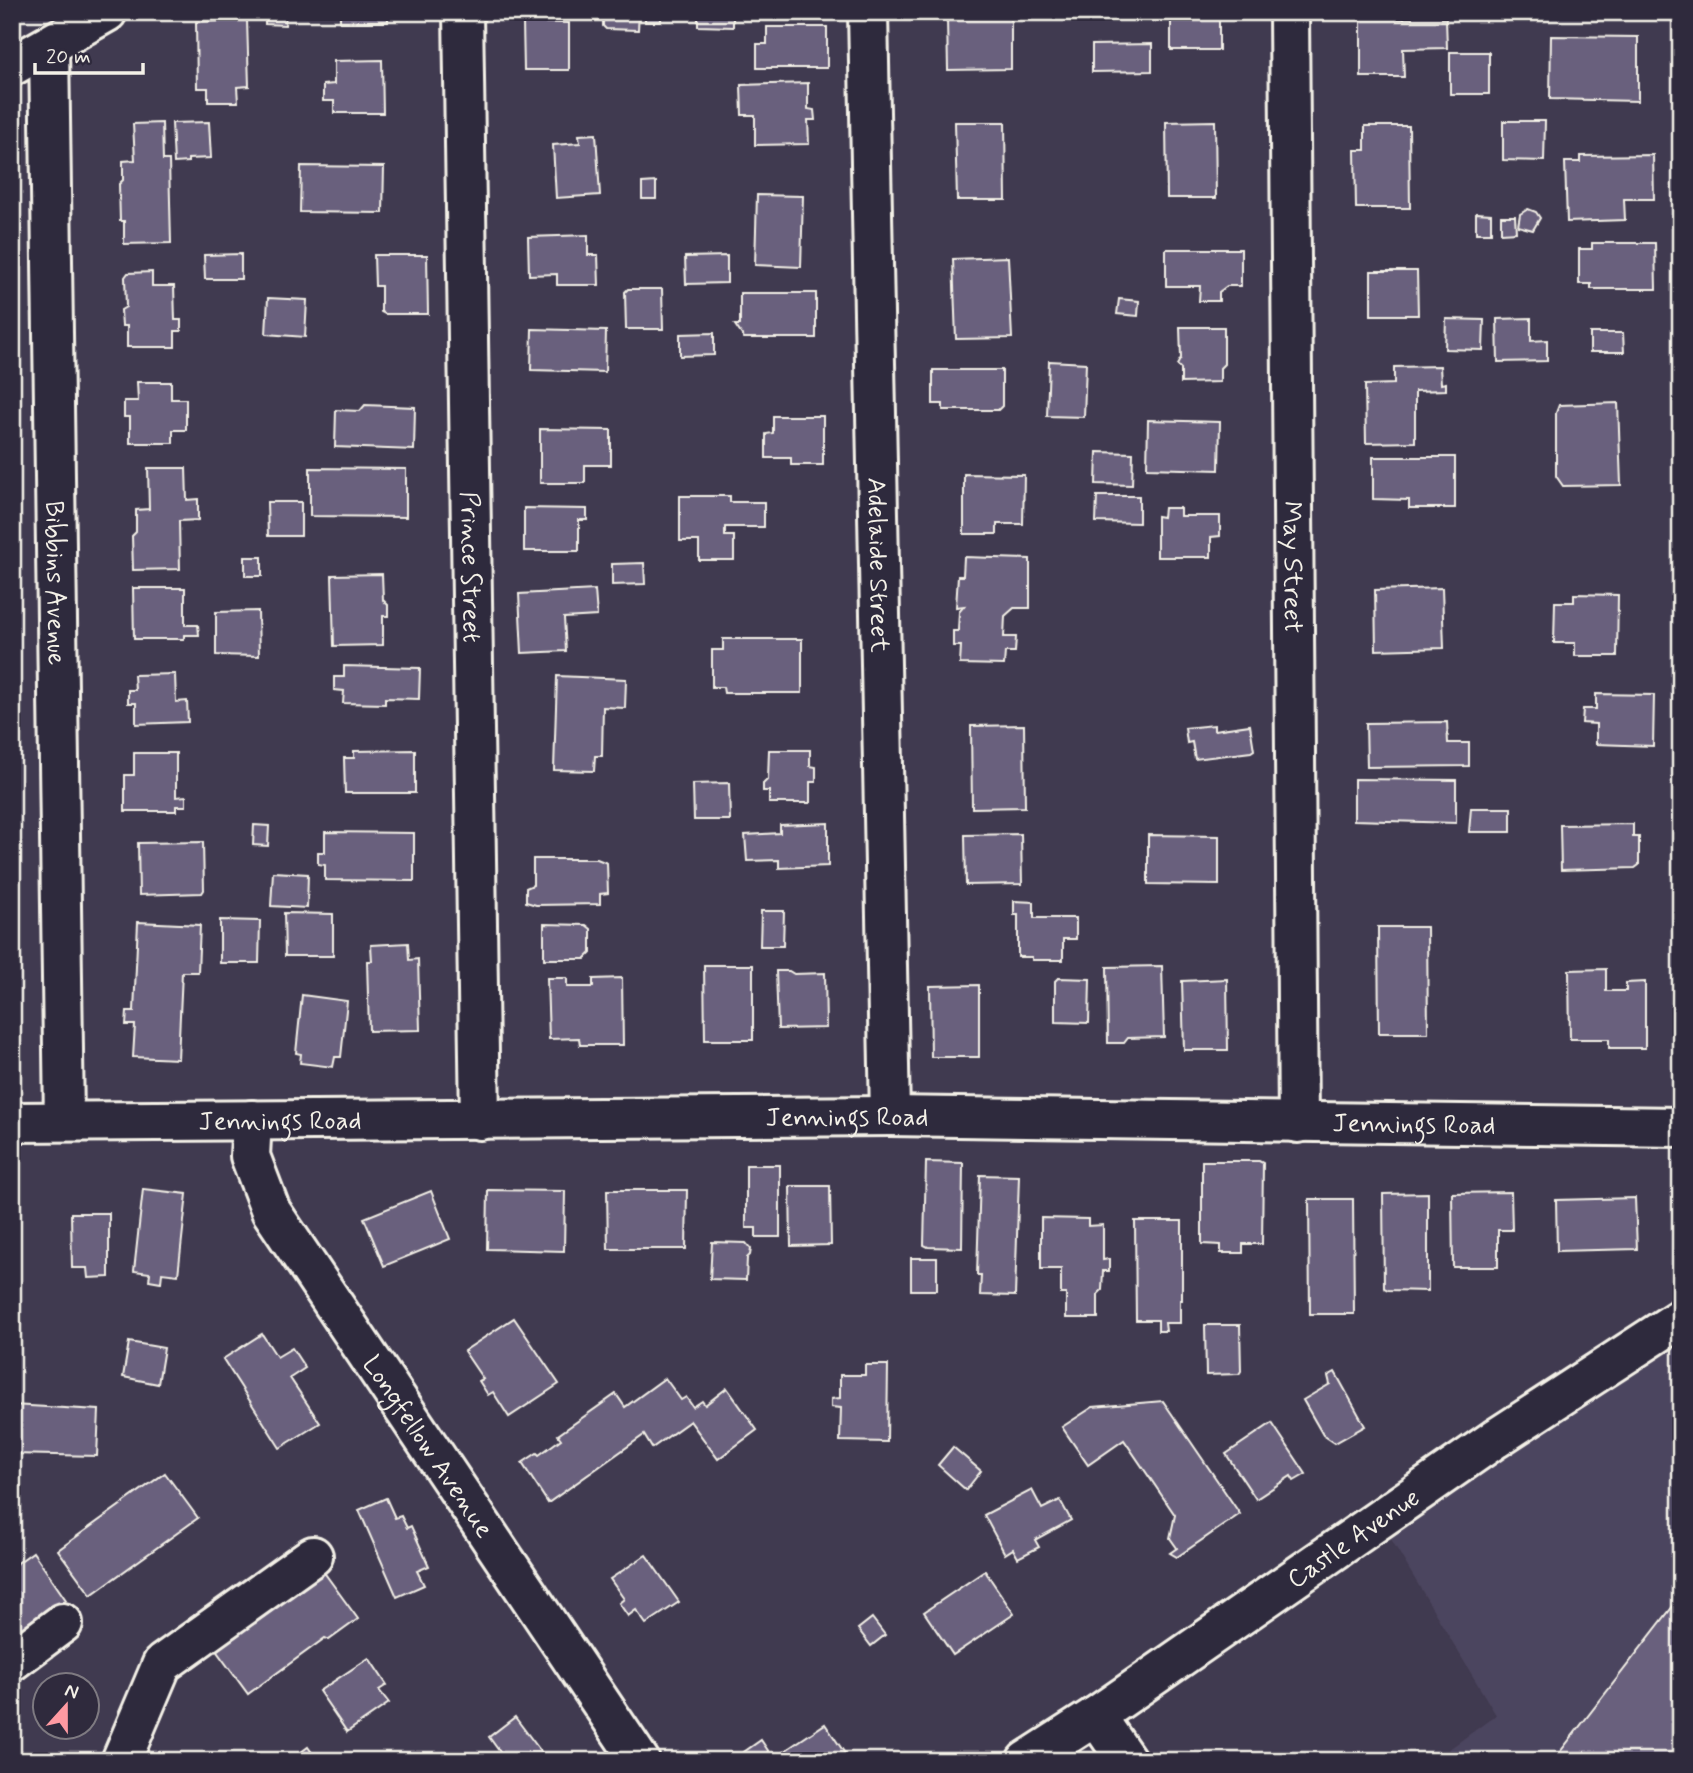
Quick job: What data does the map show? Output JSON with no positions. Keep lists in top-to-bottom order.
{
  "streets": {
    "street": [
      "Adelaide Street",
      "Prince Street",
      "May Street",
      "Bibbins Avenue",
      "Jennings Road",
      "Longfellow Avenue",
      "Castle Avenue"
    ]
  },
  "crossings": [
    ["Adelaide Street", "Jennings Road"],
    ["Prince Street", "Jennings Road"],
    ["May Street", "Jennings Road"],
    ["Bibbins Avenue", "Jennings Road"],
    ["Jennings Road", "Longfellow Avenue"]
  ],
  "scale_bar": "20 m",
  "north": "top"
}
